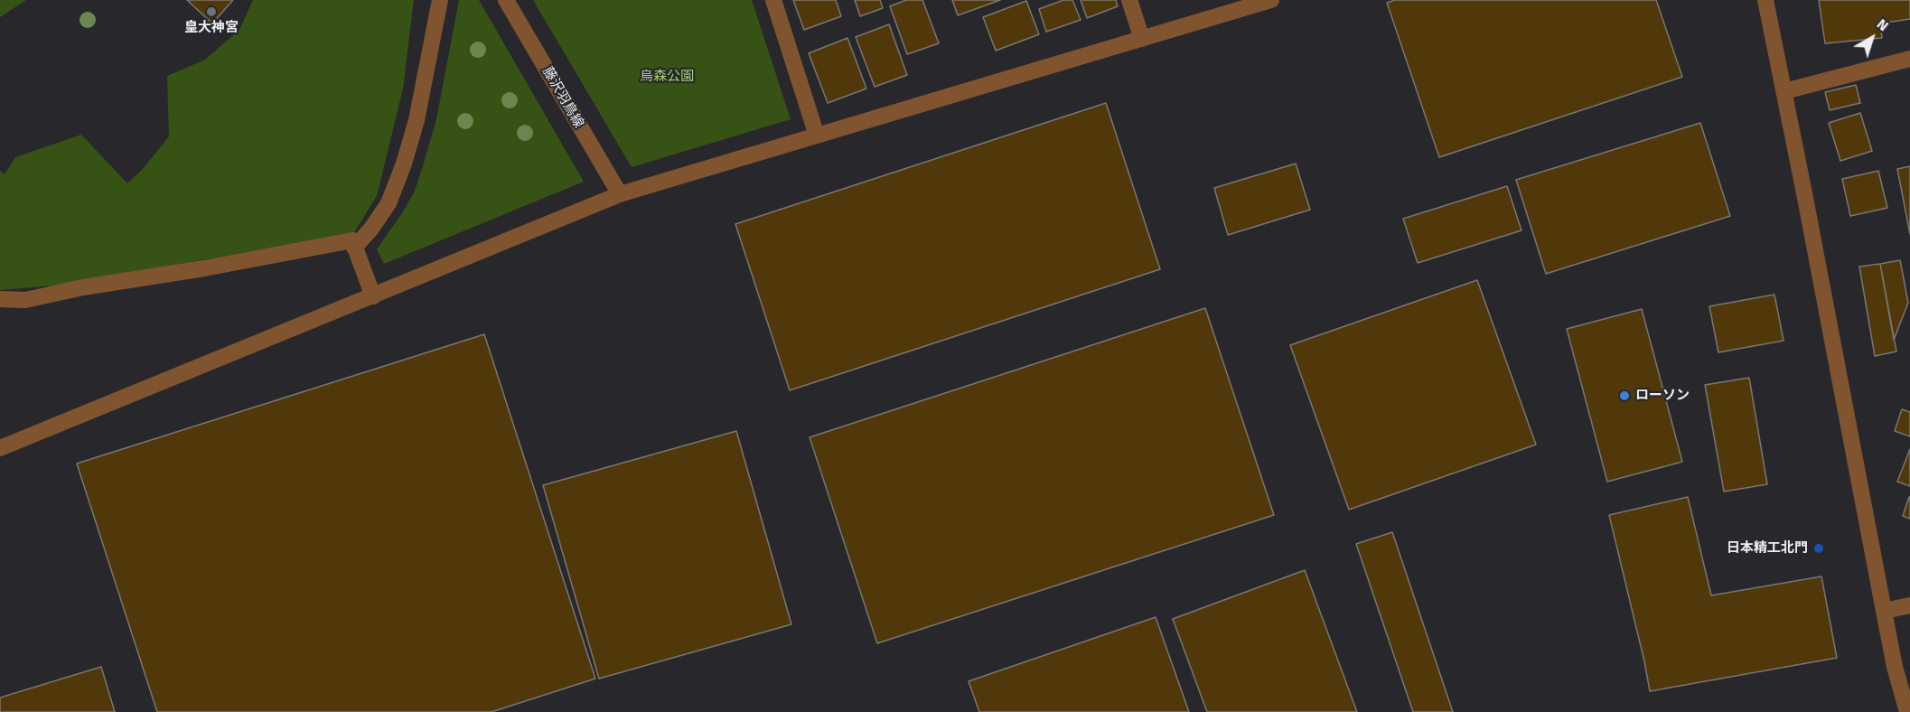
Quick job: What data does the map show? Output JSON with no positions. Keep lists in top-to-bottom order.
{
  "streets": {
    "street": ["藤沢羽鳥線"]
  },
  "parks": ["烏森公園"],
  "places": ["皇大神宮", "ローソン", "日本精工北門"],
  "north": "top right"
}
